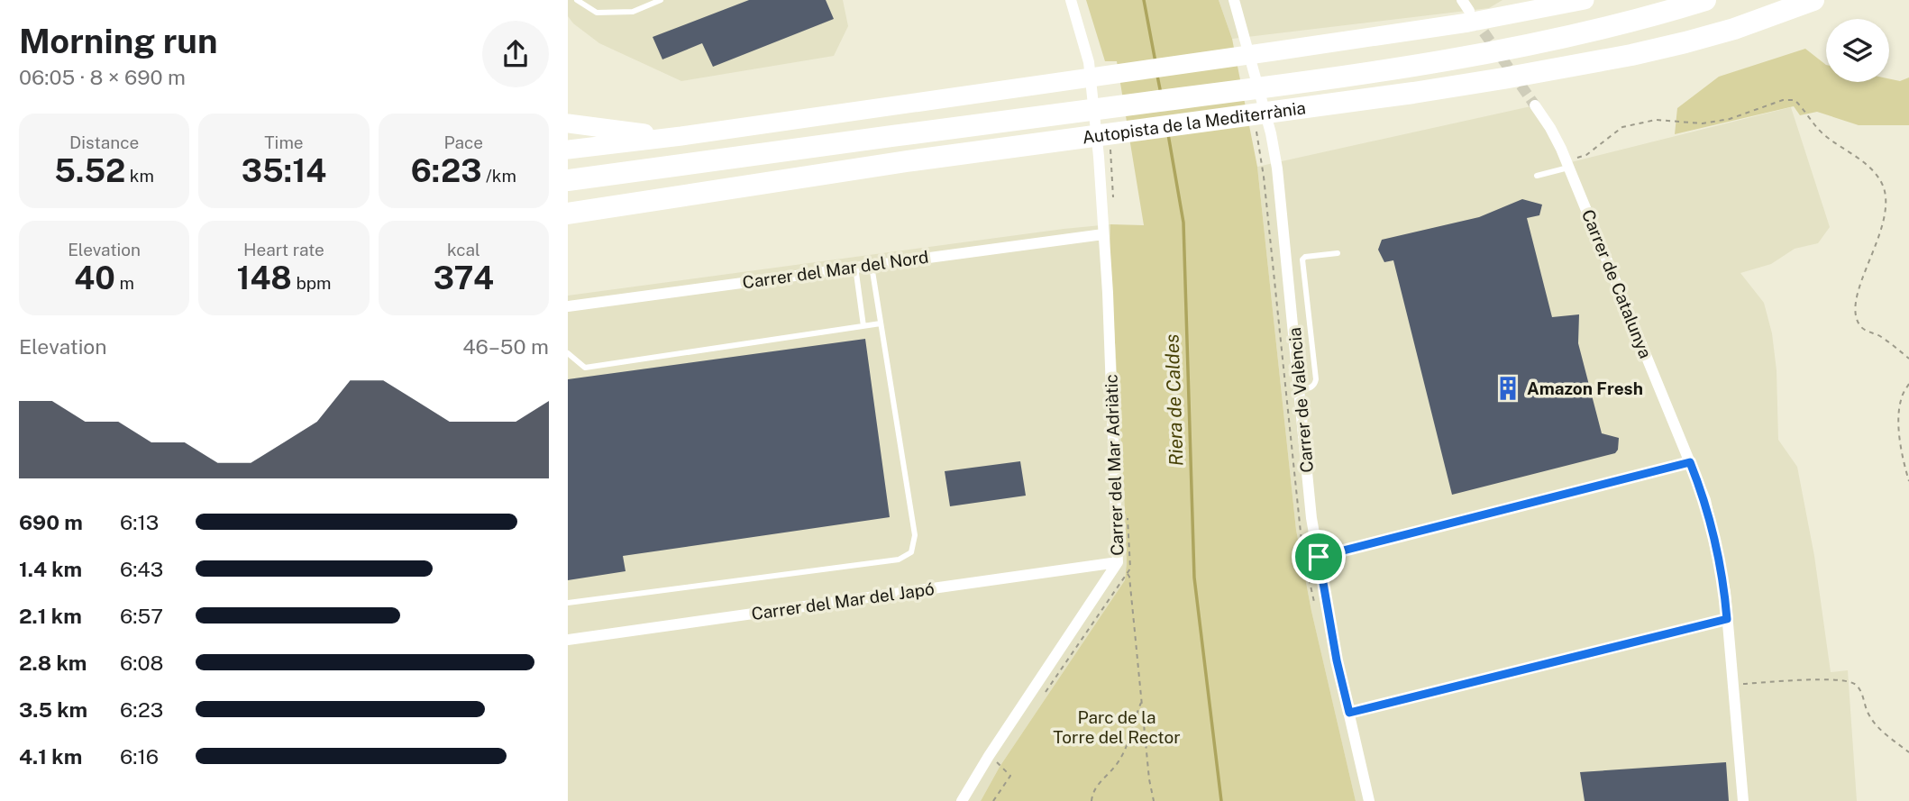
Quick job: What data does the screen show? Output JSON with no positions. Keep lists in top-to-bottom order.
{
  "streets": {
    "highway": ["Autopista de la Mediterrània"],
    "street": [
      "Carrer del Mar del Nord",
      "Carrer de Catalunya",
      "Carrer de València",
      "Carrer del Mar Adriàtic",
      "Carrer del Mar del Japó"
    ]
  },
  "crossings": [
    ["Carrer del Mar del Nord", "Carrer del Mar Adriàtic"],
    ["Carrer del Mar Adriàtic", "Carrer del Mar del Japó"]
  ],
  "water": ["Riera de Caldes"],
  "parks": ["Parc de la Torre del Rector"],
  "places": {
    "building": ["Amazon Fresh"]
  },
  "page": {
    "heading": ["Morning run", "06:05 · 8 × 690 m"],
    "stats": [
      ["Distance", "5.52 km"],
      ["Time", "35:14"],
      ["Pace", "6:23 /km"],
      ["Elevation", "40 m"],
      ["Heart rate", "148 bpm"],
      ["kcal", "374"]
    ],
    "chart": ["Elevation", "46–50 m"],
    "list": [
      {
        "name": "690 m",
        "note": "6:13"
      },
      {
        "name": "1.4 km",
        "note": "6:43"
      },
      {
        "name": "2.1 km",
        "note": "6:57"
      },
      {
        "name": "2.8 km",
        "note": "6:08"
      },
      {
        "name": "3.5 km",
        "note": "6:23"
      },
      {
        "name": "4.1 km",
        "note": "6:16"
      }
    ]
  }
}
